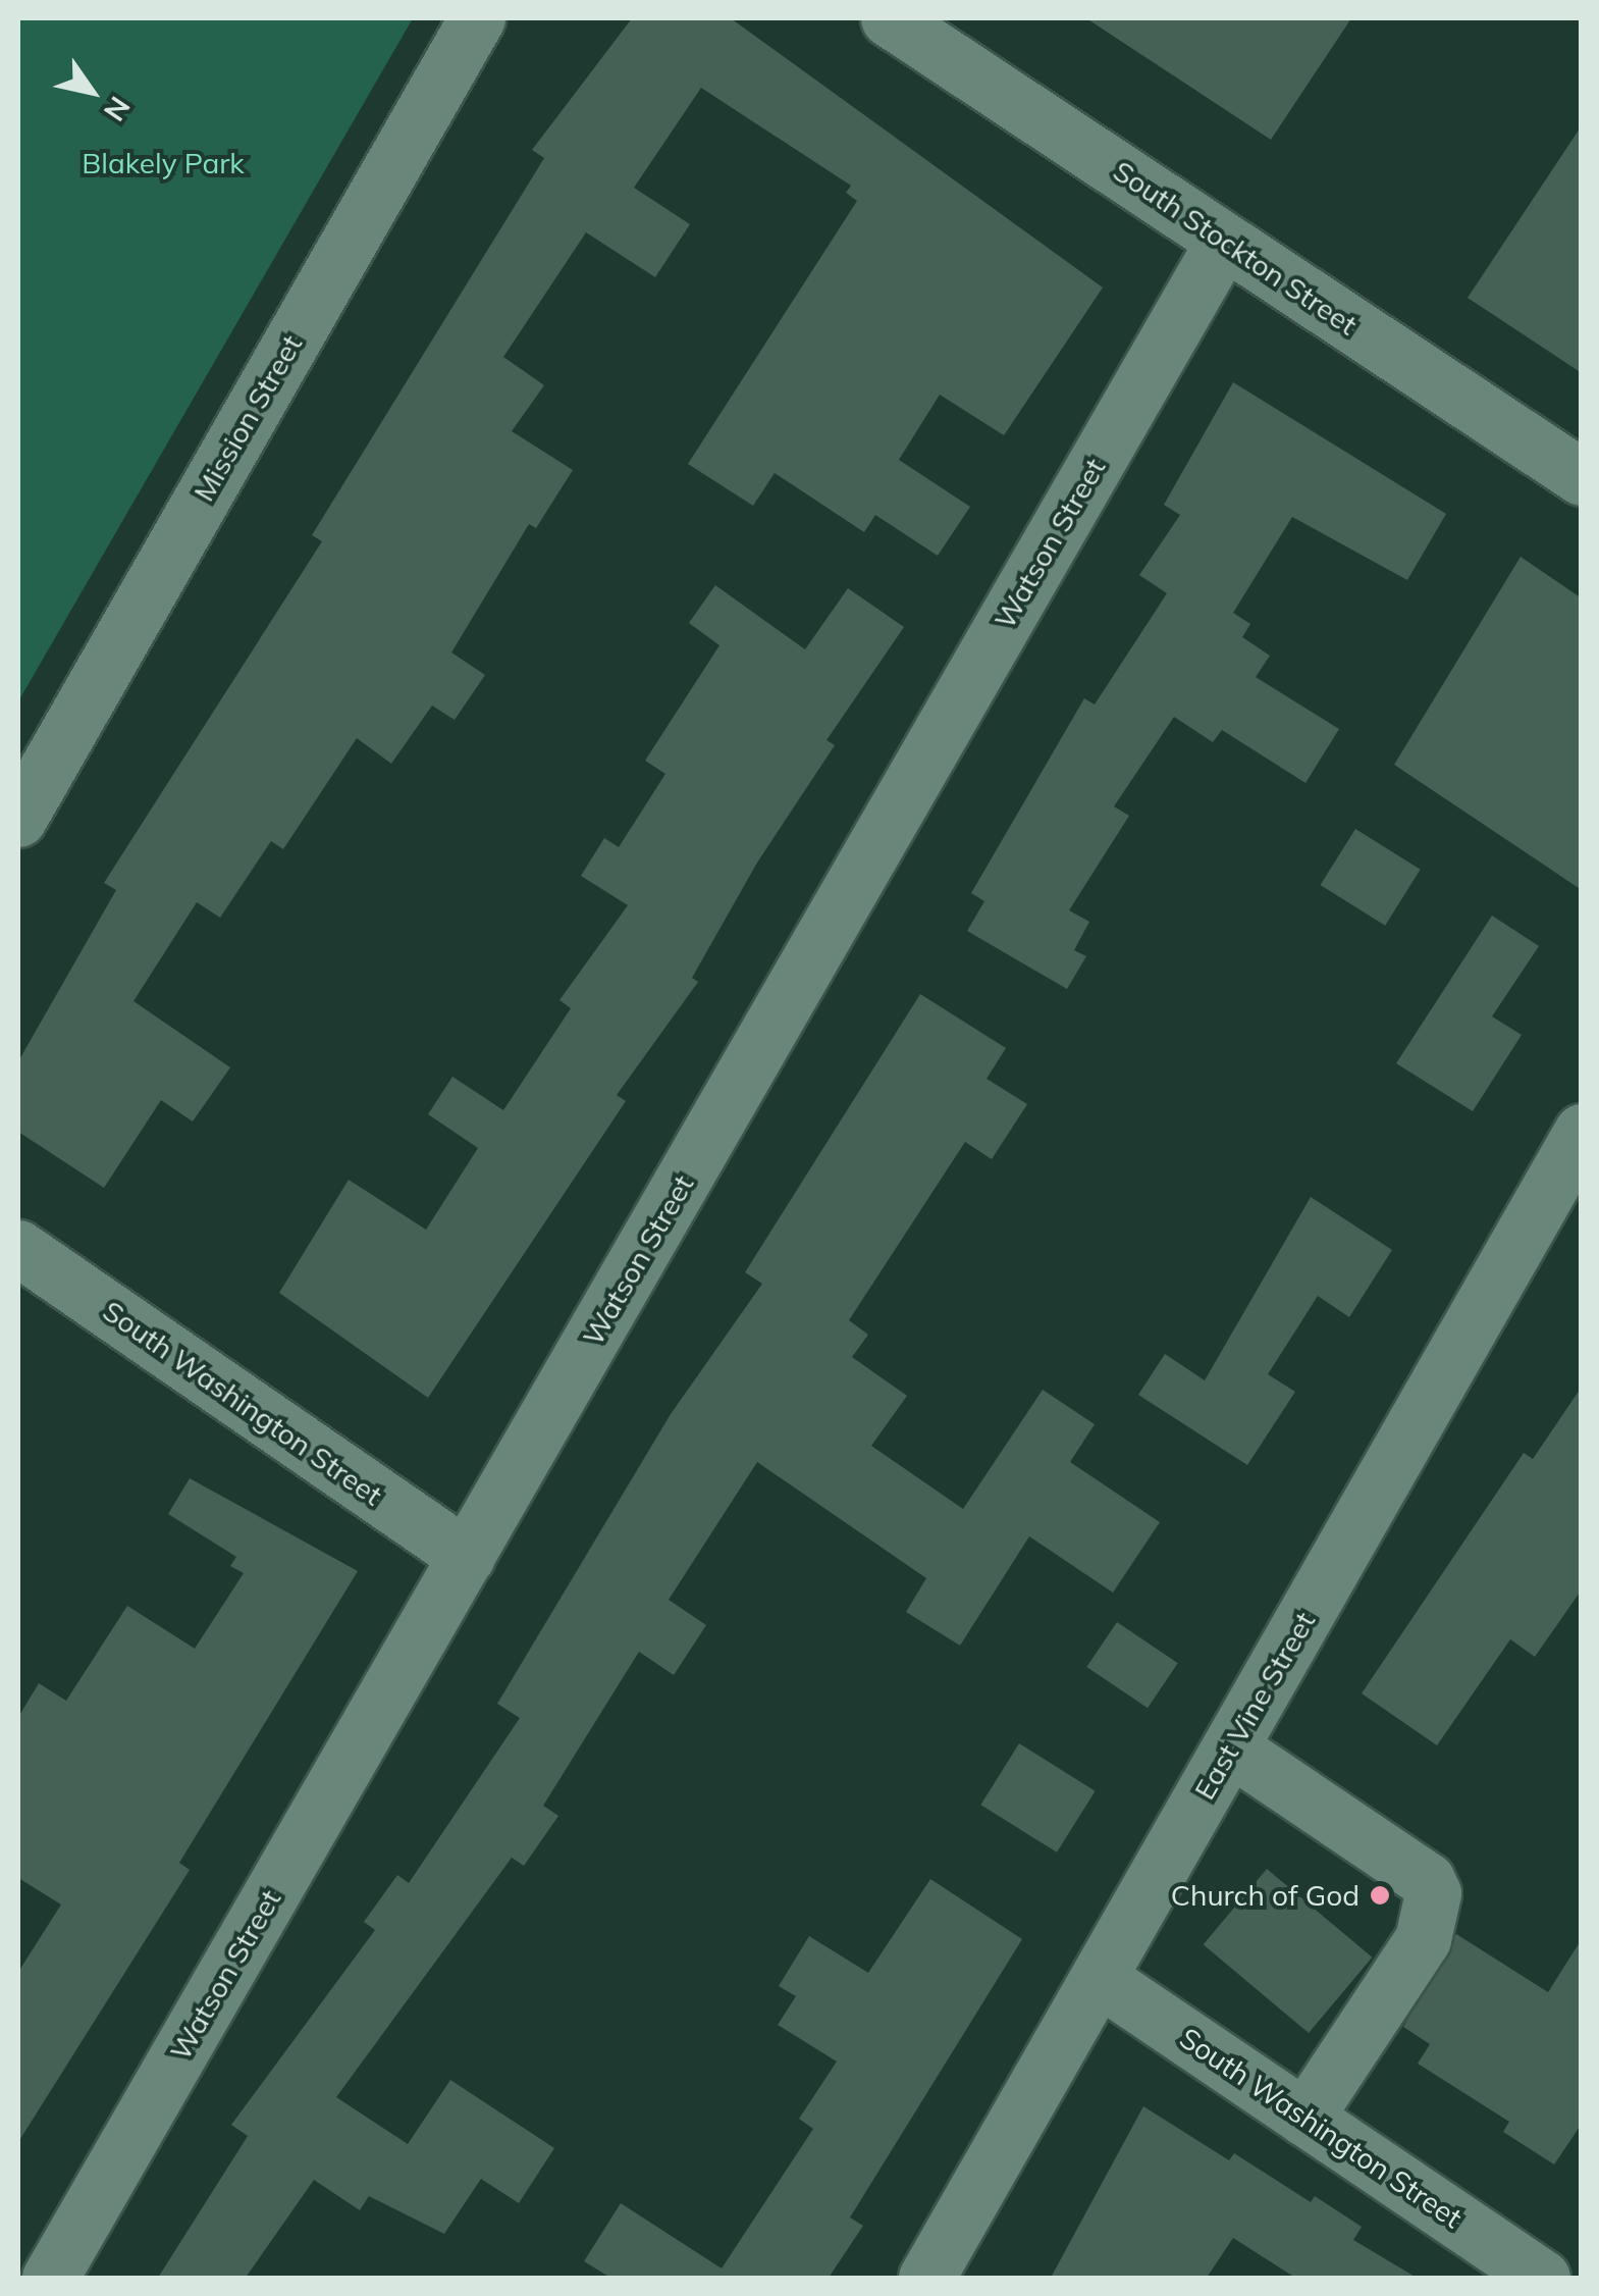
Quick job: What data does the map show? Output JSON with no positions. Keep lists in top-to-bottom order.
{
  "streets": {
    "street": [
      "South Stockton Street",
      "Mission Street",
      "Watson Street",
      "South Washington Street",
      "East Vine Street"
    ]
  },
  "crossings": [
    ["South Stockton Street", "Watson Street"],
    ["Watson Street", "South Washington Street"],
    ["South Washington Street", "East Vine Street"]
  ],
  "parks": ["Blakely Park"],
  "places": ["Church of God"],
  "north": "bottom right"
}
